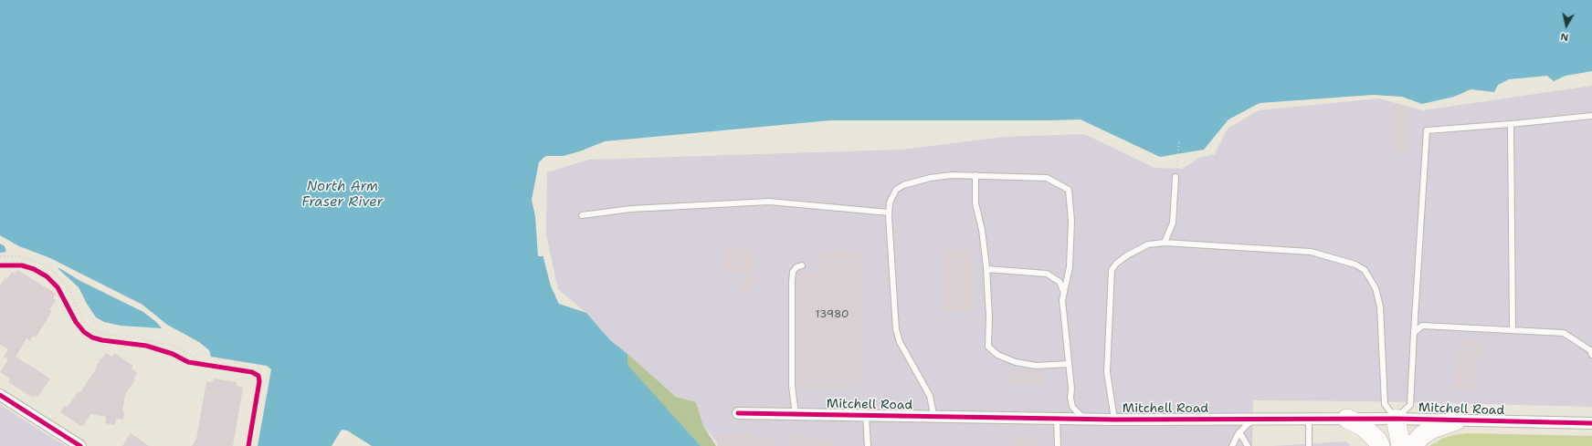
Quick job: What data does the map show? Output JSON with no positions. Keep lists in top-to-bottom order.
{
  "streets": {
    "street": ["Mitchell Road"]
  },
  "water": ["North Arm Fraser River"],
  "house_numbers": ["13980"],
  "north": "bottom"
}
